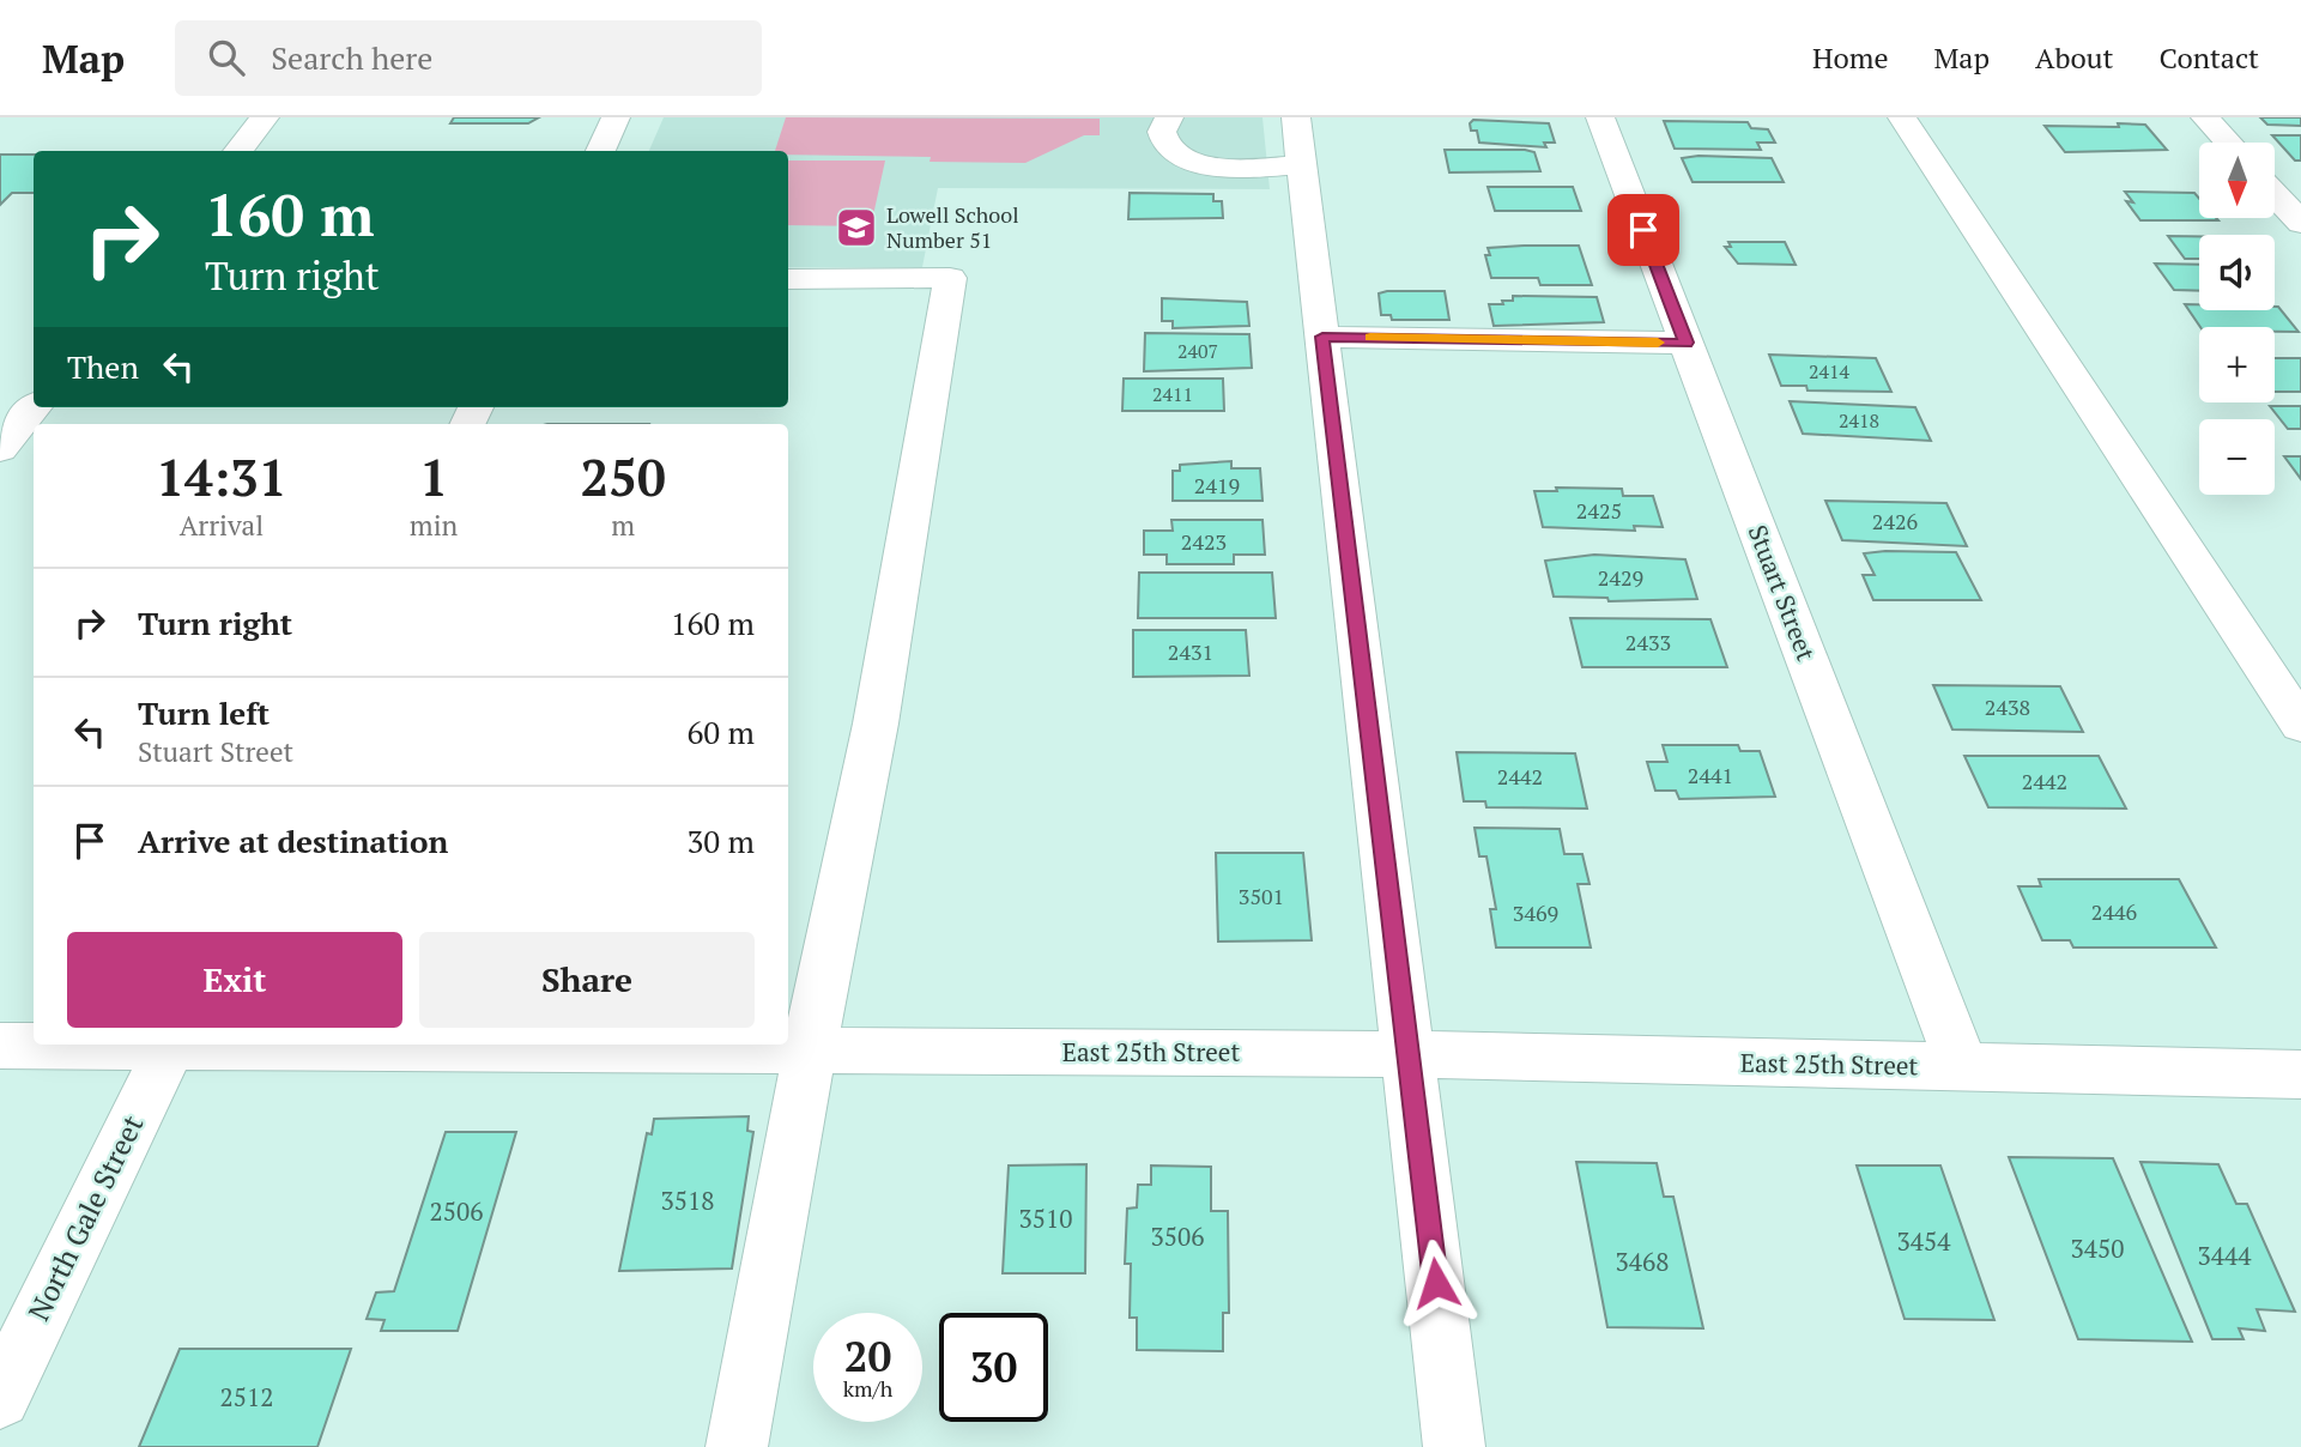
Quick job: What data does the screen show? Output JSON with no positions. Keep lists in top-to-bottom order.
{
  "streets": {
    "street": ["Stuart Street", "East 25th Street", "North Gale Street"]
  },
  "crossings": [
    ["Stuart Street", "East 25th Street"]
  ],
  "places": {
    "school or university": ["Lowell School Number 51"]
  },
  "house_numbers": [
    "2407",
    "2414",
    "2411",
    "2418",
    "2419",
    "2425",
    "2426",
    "2423",
    "2429",
    "2433",
    "2431",
    "2438",
    "2441",
    "2442",
    "2442",
    "3501",
    "2446",
    "3469",
    "3518",
    "2506",
    "3510",
    "3506",
    "3454",
    "3450",
    "3444",
    "3468",
    "2512"
  ],
  "north": "bottom",
  "page": {
    "header": "Map",
    "search": "Search here",
    "nav": [
      "Home",
      "Map",
      "About",
      "Contact"
    ],
    "map_buttons": ["+", "−"],
    "turn": ["160 m", "Turn right"],
    "then": "Then",
    "eta": [
      "14:31",
      "Arrival",
      "1",
      "min",
      "250",
      "m"
    ],
    "list": [
      {
        "name": "Turn right",
        "value": "160 m"
      },
      {
        "name": "Turn left",
        "note": "Stuart Street",
        "value": "60 m"
      },
      {
        "name": "Arrive at destination",
        "value": "30 m"
      }
    ],
    "buttons": ["Exit", "Share"],
    "speed": "20 km/h",
    "limit": "30"
  }
}
